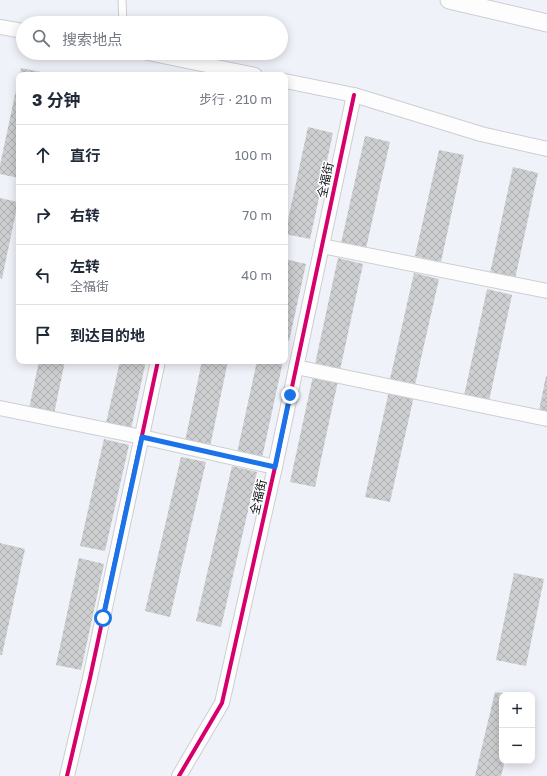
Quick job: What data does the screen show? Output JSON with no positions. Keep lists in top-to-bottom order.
{
  "streets": {
    "street": ["全福街"]
  },
  "page": {
    "search": "搜索地点",
    "heading": ["3 分钟", "步行 · 210 m"],
    "list": [
      ["直行", "100 m"],
      ["右转", "70 m"],
      ["左转", "全福街", "40 m"],
      "到达目的地"
    ],
    "map_buttons": ["+", "−"]
  }
}
